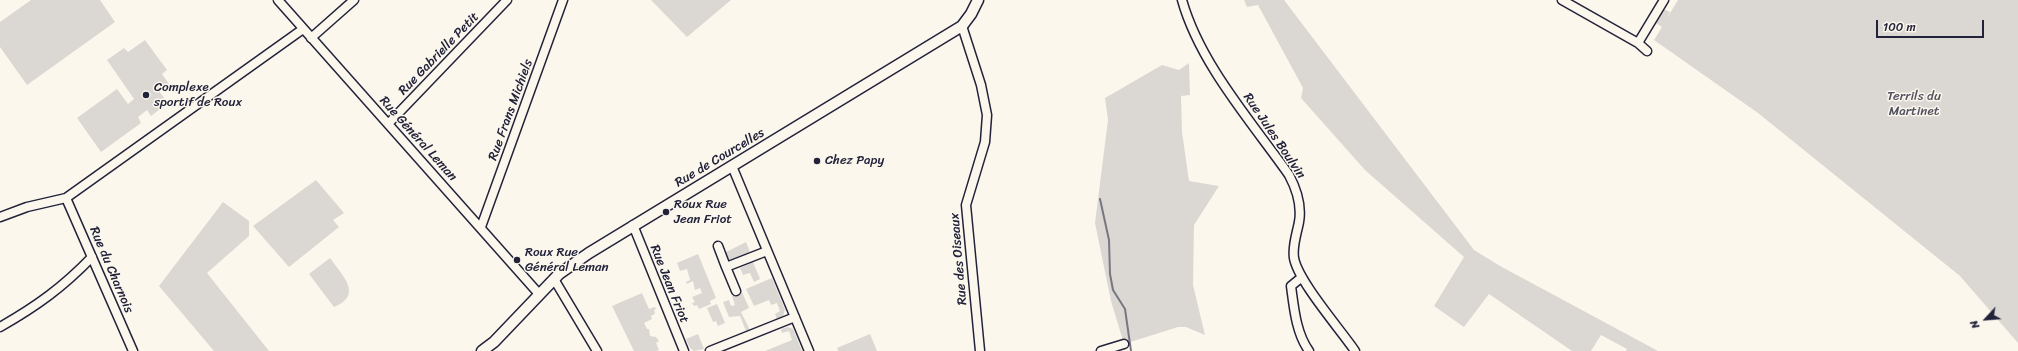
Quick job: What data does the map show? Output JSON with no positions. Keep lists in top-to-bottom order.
{
  "streets": {
    "main road": ["Rue de Courcelles"],
    "street": [
      "Rue Gabrielle Petit",
      "Rue Frans Michiels",
      "Rue Jules Boulvin",
      "Rue Général Leman",
      "Rue des Oiseaux",
      "Rue du Charnois",
      "Rue Jean Friot"
    ]
  },
  "crossings": [
    ["Rue Gabrielle Petit", "Rue Général Leman"],
    ["Rue Frans Michiels", "Rue Général Leman"],
    ["Rue Général Leman", "Rue de Courcelles"],
    ["Rue de Courcelles", "Rue des Oiseaux"],
    ["Rue de Courcelles", "Rue Jean Friot"]
  ],
  "parks": ["Terrils du Martinet"],
  "places": [
    "Complexe sportif de Roux",
    "Chez Papy",
    "Roux Rue Jean Friot",
    "Roux Rue Général Leman"
  ],
  "scale_bar": "100 m",
  "north": "bottom left"
}
